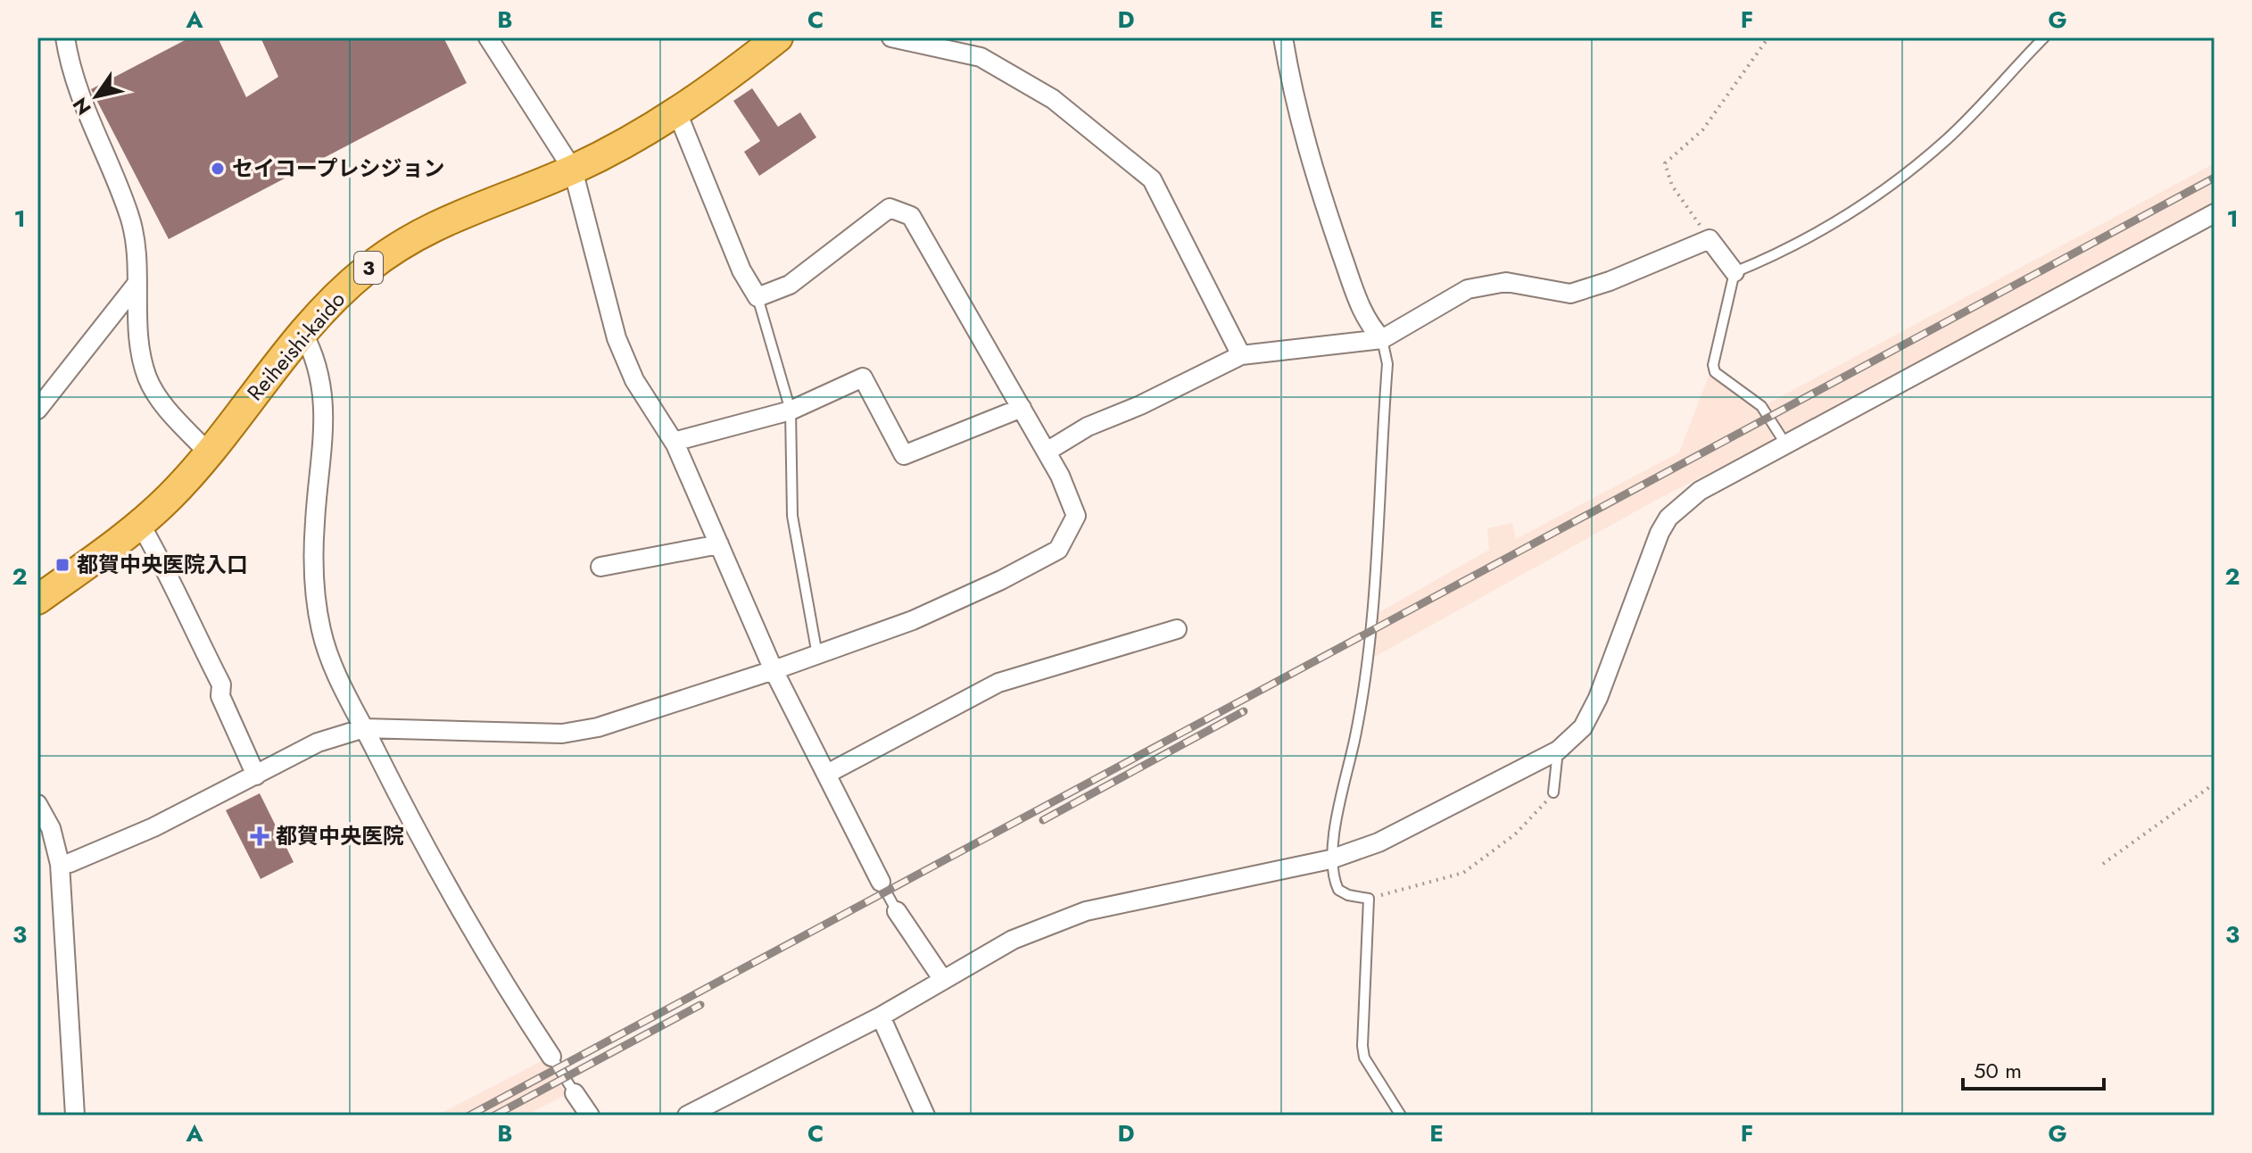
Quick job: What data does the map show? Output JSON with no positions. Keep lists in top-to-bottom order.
{
  "streets": {
    "main road": ["3", "Reiheishi-kaido"]
  },
  "places": {
    "other": ["セイコープレシジョン"],
    "transit": ["都賀中央医院入口"],
    "health": ["都賀中央医院"]
  },
  "scale_bar": "50 m",
  "north": "bottom left",
  "grid": {
    "columns": [
      "A",
      "B",
      "C",
      "D",
      "E",
      "F",
      "G"
    ],
    "rows": ["1", "2", "3"]
  }
}
